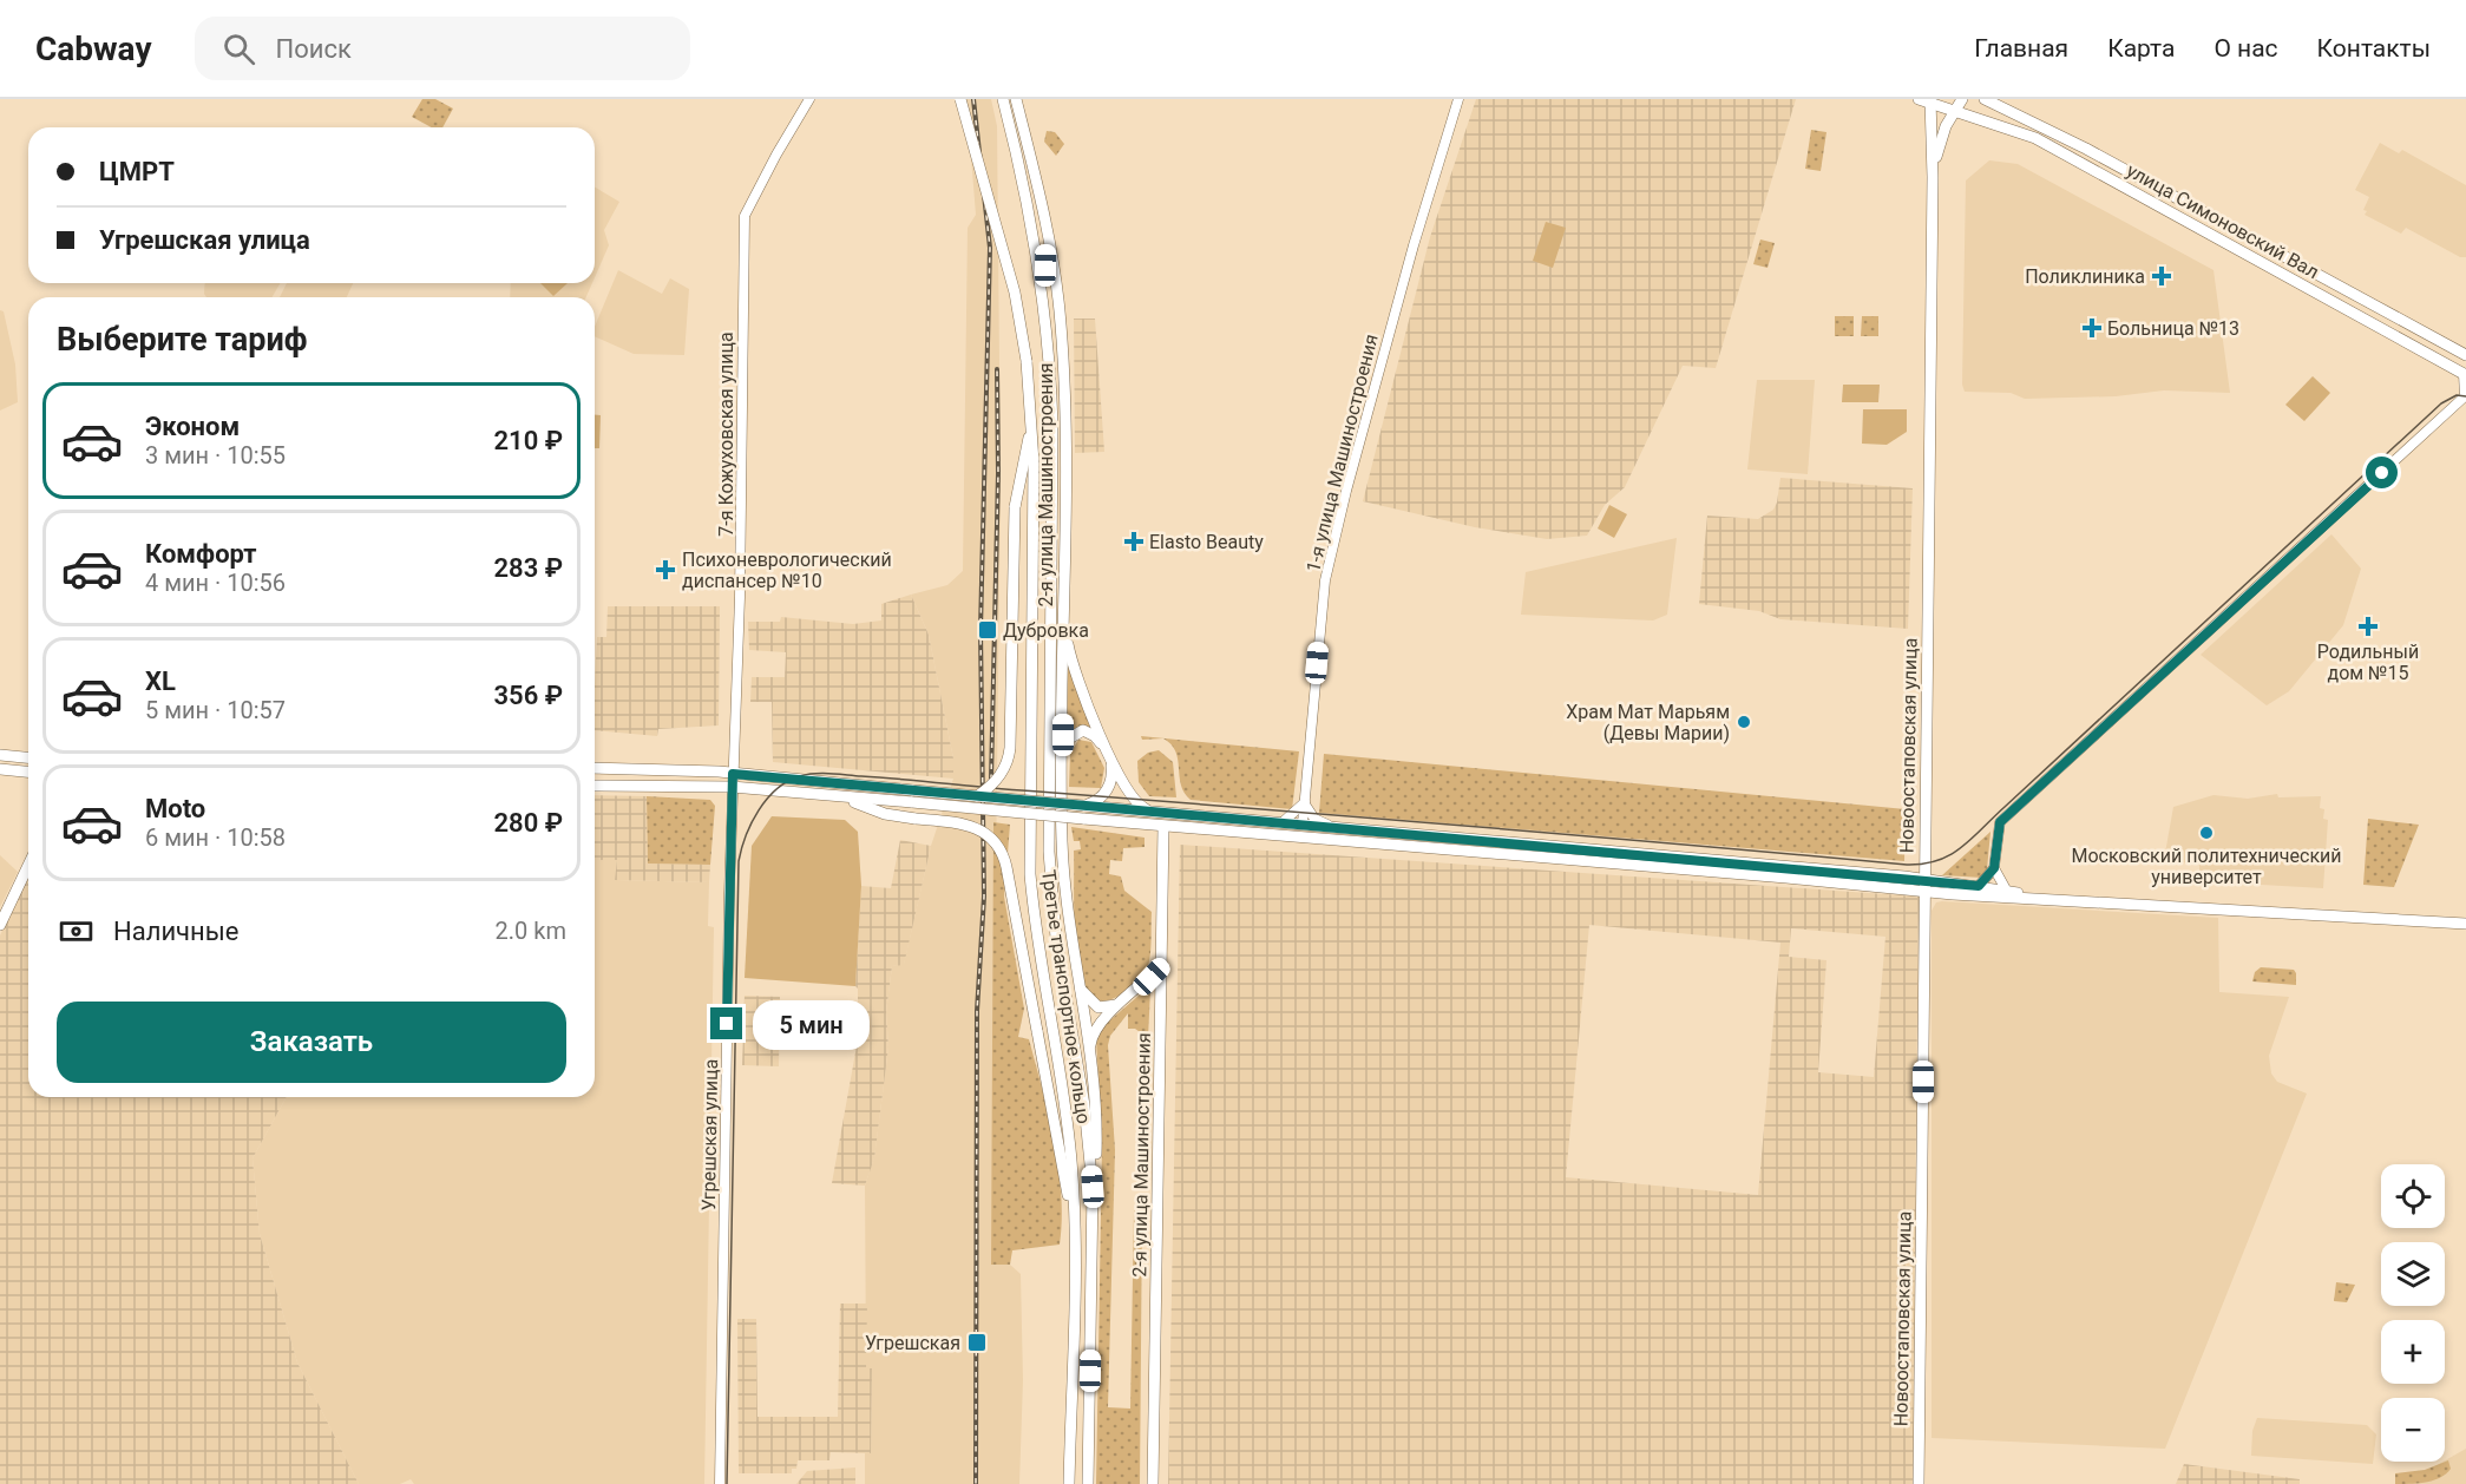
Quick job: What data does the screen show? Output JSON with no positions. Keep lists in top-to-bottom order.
{
  "streets": {
    "main road": [
      "улица Симоновский Вал",
      "2-я улица Машиностроения",
      "Новоостаповская улица",
      "Третье транспортное кольцо"
    ],
    "street": ["7-я Кожуховская улица", "1-я улица Машиностроения", "Угрешская улица"]
  },
  "crossings": [
    ["улица Симоновский Вал", "Новоостаповская улица"],
    ["7-я Кожуховская улица", "Угрешская улица"],
    ["2-я улица Машиностроения", "Третье транспортное кольцо"]
  ],
  "places": {
    "health": [
      "Поликлиника",
      "Больница №13",
      "Elasto Beauty",
      "Психоневрологический диспансер №10",
      "Родильный дом №15"
    ],
    "transit": ["Дубровка", "Угрешская"],
    "other": ["Храм Мат Марьям (Девы Марии)", "Московский политехнический университет"]
  },
  "page": {
    "header": "Cabway",
    "search": "Поиск",
    "nav": [
      "Главная",
      "Карта",
      "О нас",
      "Контакты"
    ],
    "banner": ["ЦМРТ", "Угрешская улица"],
    "heading": "Выберите тариф",
    "list": [
      {
        "name": "Эконом",
        "note": "3 мин · 10:55",
        "value": "210 ₽"
      },
      {
        "name": "Комфорт",
        "note": "4 мин · 10:56",
        "value": "283 ₽"
      },
      {
        "name": "XL",
        "note": "5 мин · 10:57",
        "value": "356 ₽"
      },
      {
        "name": "Moto",
        "note": "6 мин · 10:58",
        "value": "280 ₽"
      }
    ],
    "pay": ["Наличные", "2.0 km"],
    "buttons": "Заказать",
    "bubble": "5 мин",
    "map_buttons": ["+", "−"]
  }
}
